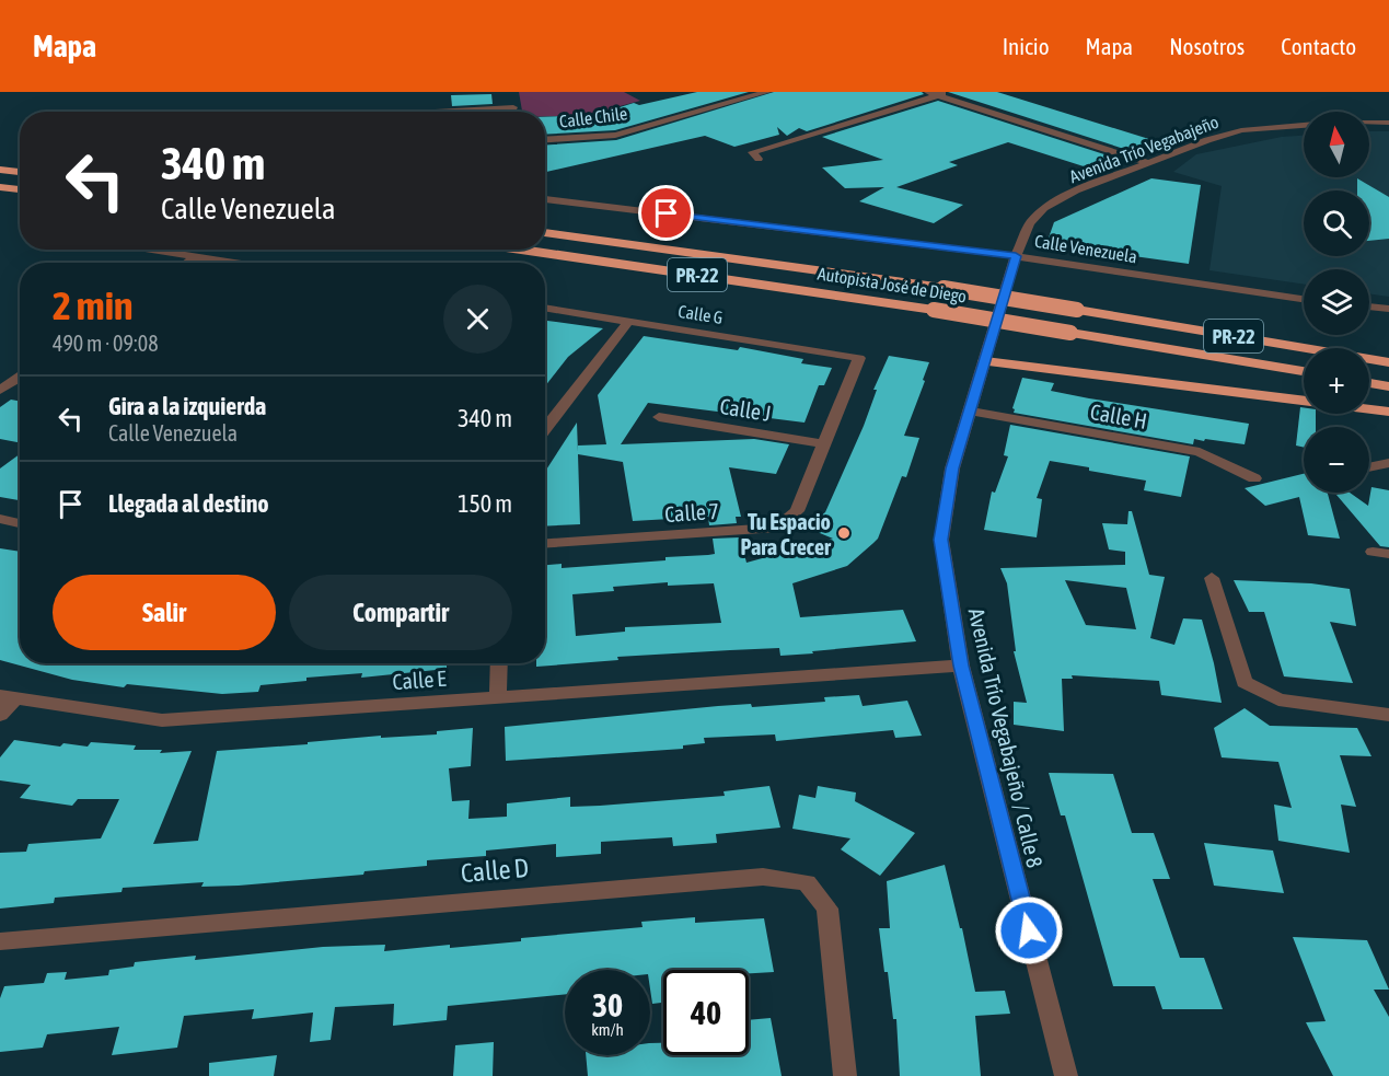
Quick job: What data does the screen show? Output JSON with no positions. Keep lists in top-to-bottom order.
{
  "streets": {
    "highway": ["PR-22", "Autopista José de Diego"],
    "street": [
      "Calle Chile",
      "Avenida Trío Vegabajeño",
      "Calle Venezuela",
      "Calle G",
      "Calle J",
      "Calle H",
      "Calle 7",
      "Calle E",
      "Avenida Trío Vegabajeño / Calle 8",
      "Calle D"
    ]
  },
  "crossings": [
    ["Avenida Trío Vegabajeño", "Calle Venezuela"],
    ["Avenida Trío Vegabajeño", "Avenida Trío Vegabajeño / Calle 8"],
    ["Calle Venezuela", "Avenida Trío Vegabajeño / Calle 8"],
    ["Calle G", "Calle 7"],
    ["Calle J", "Calle 7"],
    ["Calle H", "Avenida Trío Vegabajeño / Calle 8"],
    ["Calle E", "Avenida Trío Vegabajeño / Calle 8"]
  ],
  "places": ["Tu Espacio Para Crecer"],
  "north": "top",
  "page": {
    "header": "Mapa",
    "nav": [
      "Inicio",
      "Mapa",
      "Nosotros",
      "Contacto"
    ],
    "map_buttons": ["+", "−"],
    "turn": ["340 m", "Calle Venezuela"],
    "heading": ["2 min", "490 m · 09:08"],
    "list": [
      {
        "name": "Gira a la izquierda",
        "note": "Calle Venezuela",
        "value": "340 m"
      },
      {
        "name": "Llegada al destino",
        "value": "150 m"
      }
    ],
    "buttons": ["Salir", "Compartir"],
    "speed": "30 km/h",
    "limit": "40"
  }
}
